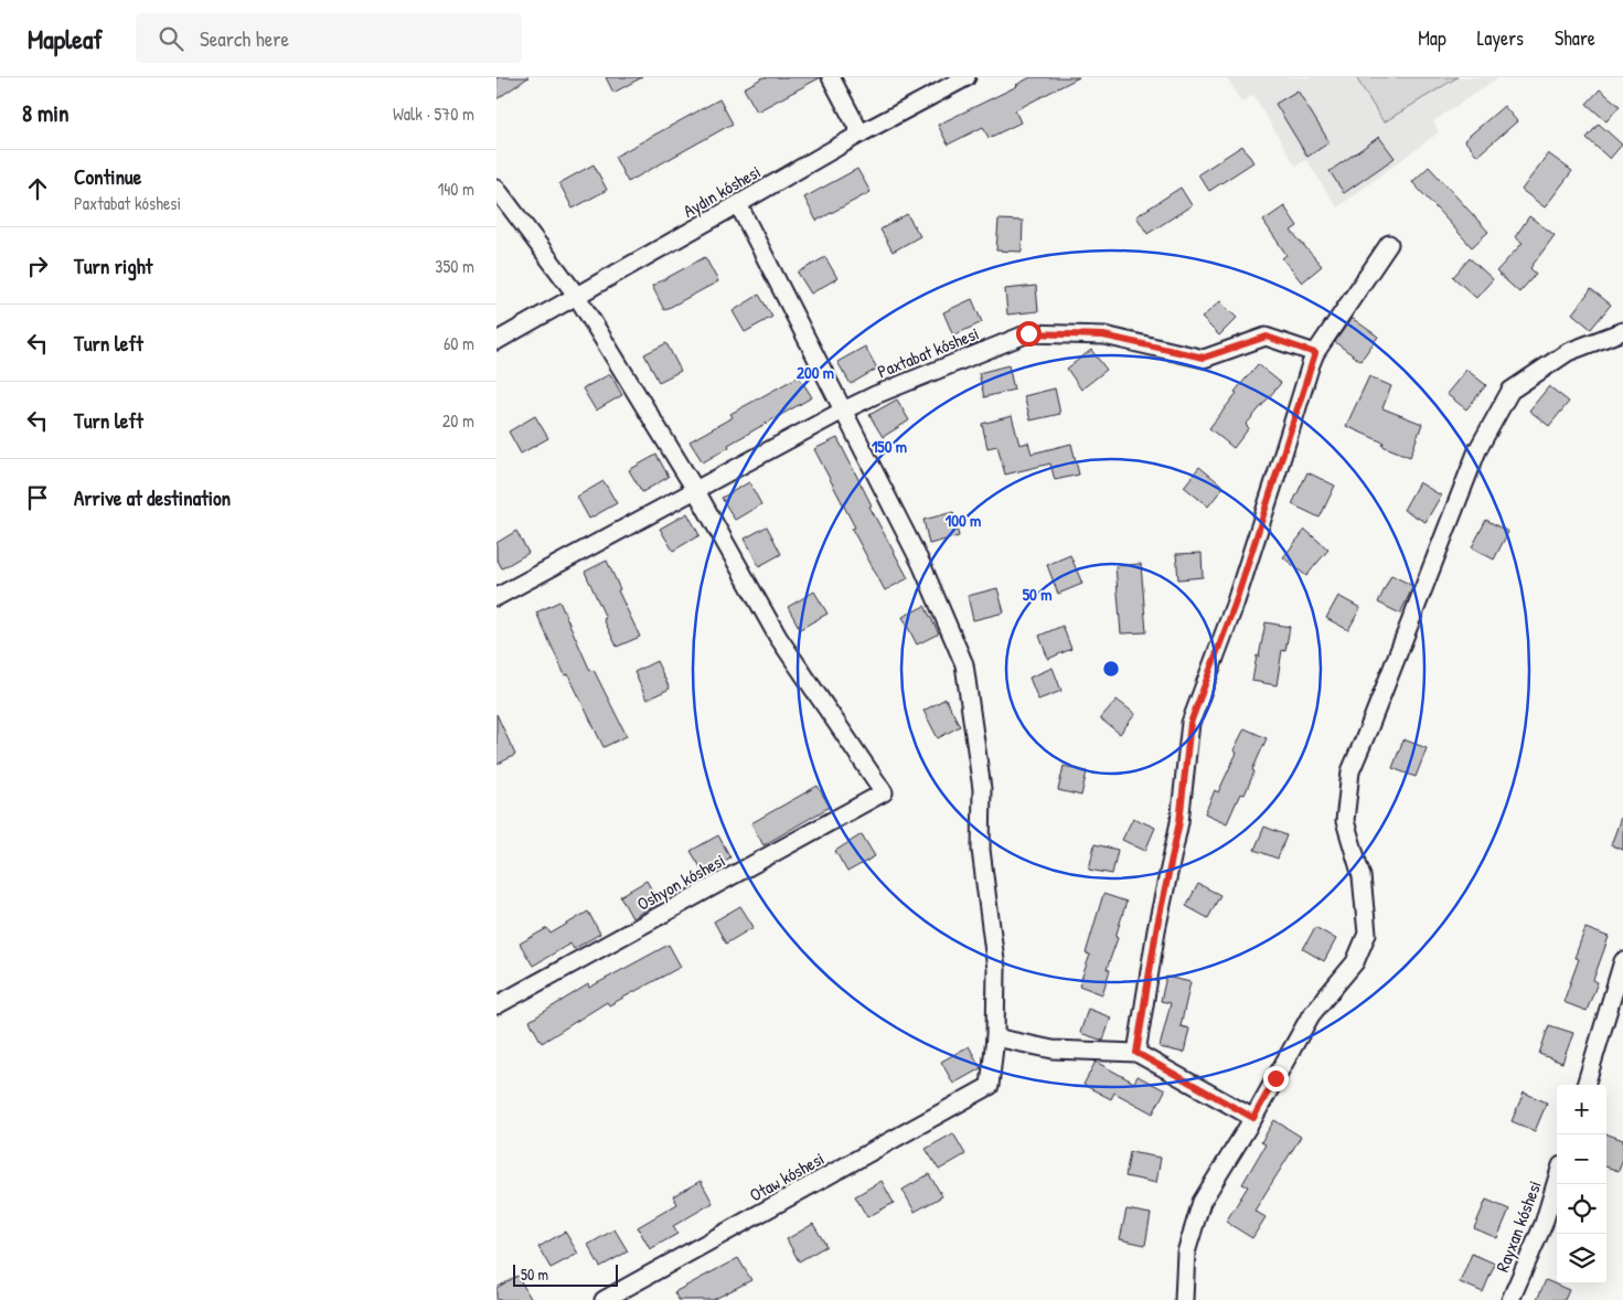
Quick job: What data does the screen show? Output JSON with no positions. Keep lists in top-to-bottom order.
{
  "streets": {
    "street": [
      "Aydın kóshesi",
      "Paxtabat kóshesi",
      "Oshyon kóshesi",
      "Otaw kóshesi",
      "Rayxan kóshesi"
    ]
  },
  "crossings": [
    ["Paxtabat kóshesi", "Oshyon kóshesi"]
  ],
  "scale_bar": "50 m",
  "page": {
    "header": "Mapleaf",
    "search": "Search here",
    "nav": ["Map", "Layers", "Share"],
    "heading": ["8 min", "Walk · 570 m"],
    "list": [
      ["Continue", "Paxtabat kóshesi", "140 m"],
      ["Turn right", "350 m"],
      ["Turn left", "60 m"],
      ["Turn left", "20 m"],
      "Arrive at destination"
    ],
    "map_buttons": ["+", "−"],
    "scale": "50 m"
  },
  "rings": [
    "200 m",
    "150 m",
    "100 m",
    "50 m"
  ]
}
